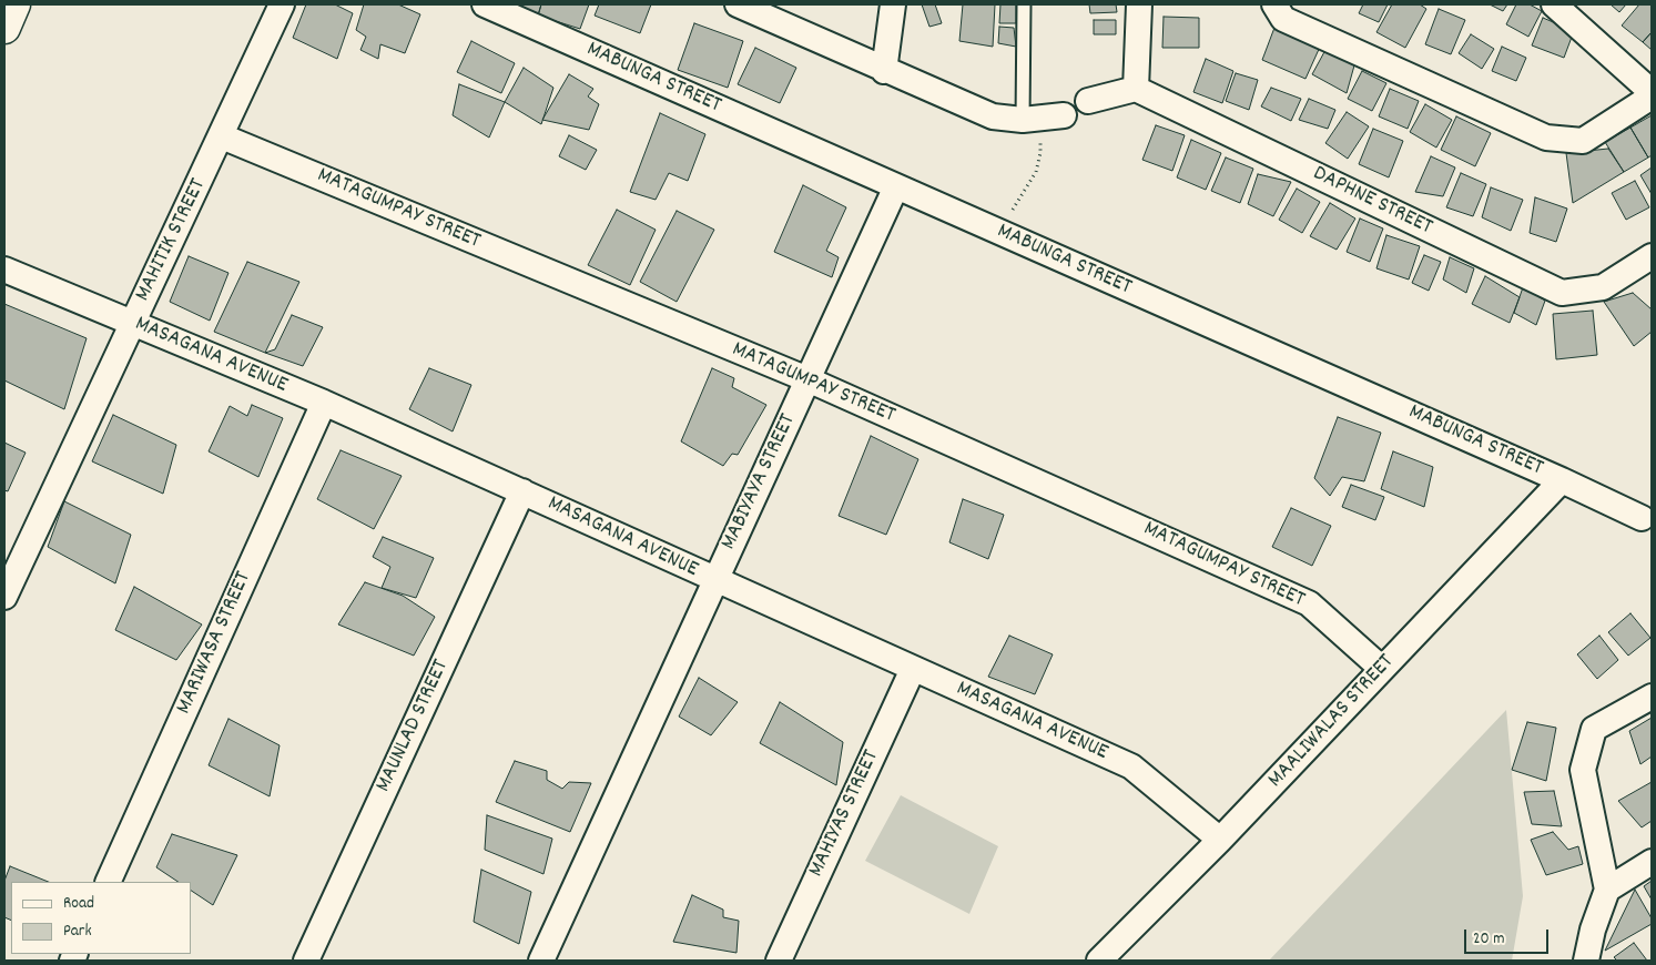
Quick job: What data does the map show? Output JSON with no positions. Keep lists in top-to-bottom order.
{
  "streets": {
    "street": [
      "MABUNGA STREET",
      "DAPHNE STREET",
      "MATAGUMPAY STREET",
      "MAHITIK STREET",
      "MASAGANA AVENUE",
      "MABIYAYA STREET",
      "MARIWASA STREET",
      "MAALIWALAS STREET",
      "MAUNLAD STREET",
      "MAHIYAS STREET"
    ]
  },
  "crossings": [
    ["MABUNGA STREET", "MABIYAYA STREET"],
    ["MABUNGA STREET", "MAALIWALAS STREET"],
    ["MATAGUMPAY STREET", "MAHITIK STREET"],
    ["MATAGUMPAY STREET", "MABIYAYA STREET"],
    ["MATAGUMPAY STREET", "MAALIWALAS STREET"],
    ["MAHITIK STREET", "MASAGANA AVENUE"],
    ["MASAGANA AVENUE", "MABIYAYA STREET"],
    ["MASAGANA AVENUE", "MARIWASA STREET"],
    ["MASAGANA AVENUE", "MAALIWALAS STREET"],
    ["MASAGANA AVENUE", "MAUNLAD STREET"],
    ["MASAGANA AVENUE", "MAHIYAS STREET"]
  ],
  "legend": ["Road", "Park"],
  "scale_bar": "20 m"
}
